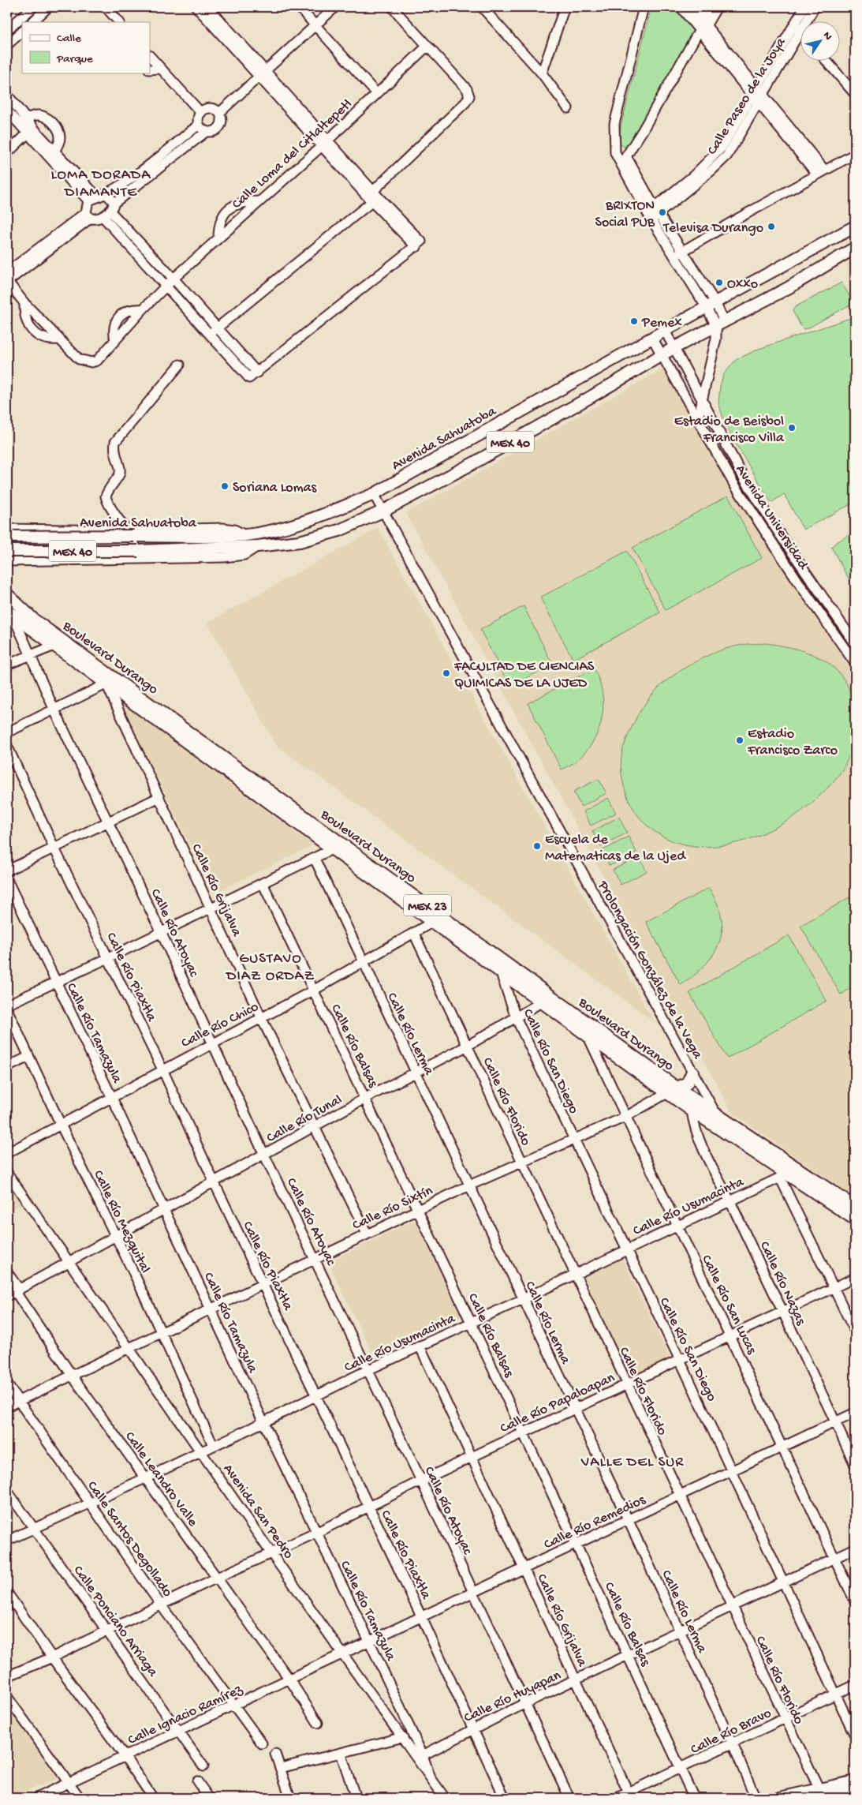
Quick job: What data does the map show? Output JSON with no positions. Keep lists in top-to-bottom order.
{
  "streets": {
    "main road": [
      "Avenida Sahuatoba",
      "MEX 40",
      "Boulevard Durango",
      "MEX 23"
    ],
    "street": [
      "Calle Paseo de la Joya",
      "Calle Loma del Citlaltepetl",
      "Avenida Universidad",
      "Calle Río Grijalva",
      "Calle Río Atoyac",
      "Prolongación González de la Vega",
      "Calle Río Piaxtla",
      "Calle Río Chico",
      "Calle Río Tamazula",
      "Calle Río Lerma",
      "Calle Río Balsas",
      "Calle Río San Diego",
      "Calle Río Florido",
      "Calle Río Tunal",
      "Calle Río Usumacinta",
      "Calle Río Sixtín",
      "Calle Río Mezquital",
      "Calle Río Nazas",
      "Calle Río San Lucas",
      "Calle Río Papaloapan",
      "Calle Leandro Valle",
      "Avenida San Pedro",
      "Calle Río Remedios",
      "Calle Santos Degollado",
      "Calle Ponciano Arriaga",
      "Calle Río Huyapan",
      "Calle Ignacio Ramírez",
      "Calle Río Bravo"
    ]
  },
  "crossings": [
    ["Avenida Sahuatoba", "Avenida Universidad"],
    ["Avenida Sahuatoba", "Prolongación González de la Vega"],
    ["Boulevard Durango", "Calle Río Grijalva"],
    ["Boulevard Durango", "Calle Río Atoyac"],
    ["Boulevard Durango", "Prolongación González de la Vega"],
    ["Boulevard Durango", "Calle Río Chico"],
    ["Boulevard Durango", "Calle Río San Diego"],
    ["Boulevard Durango", "Calle Río Tunal"],
    ["Boulevard Durango", "Calle Río Usumacinta"],
    ["Boulevard Durango", "Calle Río Sixtín"],
    ["Boulevard Durango", "Calle Río Nazas"],
    ["Boulevard Durango", "Calle Río San Lucas"],
    ["Calle Río Grijalva", "Calle Río Chico"],
    ["Calle Río Grijalva", "Calle Río Tunal"],
    ["Calle Río Grijalva", "Calle Río Usumacinta"],
    ["Calle Río Grijalva", "Calle Río Sixtín"],
    ["Calle Río Grijalva", "Calle Río Papaloapan"],
    ["Calle Río Grijalva", "Calle Río Remedios"],
    ["Calle Río Grijalva", "Calle Río Huyapan"],
    ["Calle Río Grijalva", "Calle Río Bravo"],
    ["Calle Río Atoyac", "Calle Río Chico"],
    ["Calle Río Atoyac", "Calle Río Tunal"],
    ["Calle Río Atoyac", "Calle Río Usumacinta"],
    ["Calle Río Atoyac", "Calle Río Sixtín"],
    ["Calle Río Atoyac", "Calle Río Papaloapan"],
    ["Calle Río Atoyac", "Calle Río Remedios"],
    ["Calle Río Atoyac", "Calle Río Huyapan"],
    ["Calle Río Piaxtla", "Calle Río Chico"],
    ["Calle Río Piaxtla", "Calle Río Tunal"],
    ["Calle Río Piaxtla", "Calle Río Usumacinta"],
    ["Calle Río Piaxtla", "Calle Río Sixtín"],
    ["Calle Río Piaxtla", "Calle Río Papaloapan"],
    ["Calle Río Piaxtla", "Calle Río Remedios"],
    ["Calle Río Piaxtla", "Calle Río Huyapan"],
    ["Calle Río Chico", "Calle Río Tamazula"],
    ["Calle Río Chico", "Calle Río Lerma"],
    ["Calle Río Chico", "Calle Río Balsas"],
    ["Calle Río Chico", "Calle Río Florido"],
    ["Calle Río Chico", "Calle Río Mezquital"],
    ["Calle Río Tamazula", "Calle Río Tunal"],
    ["Calle Río Tamazula", "Calle Río Usumacinta"],
    ["Calle Río Tamazula", "Calle Río Sixtín"],
    ["Calle Río Tamazula", "Calle Río Papaloapan"],
    ["Calle Río Tamazula", "Avenida San Pedro"],
    ["Calle Río Tamazula", "Calle Río Remedios"],
    ["Calle Río Tamazula", "Calle Río Huyapan"],
    ["Calle Río Lerma", "Calle Río Tunal"],
    ["Calle Río Lerma", "Calle Río Usumacinta"],
    ["Calle Río Lerma", "Calle Río Sixtín"],
    ["Calle Río Lerma", "Calle Río Papaloapan"],
    ["Calle Río Lerma", "Calle Río Remedios"],
    ["Calle Río Lerma", "Calle Río Huyapan"],
    ["Calle Río Lerma", "Calle Río Bravo"],
    ["Calle Río Balsas", "Calle Río Tunal"],
    ["Calle Río Balsas", "Calle Río Usumacinta"],
    ["Calle Río Balsas", "Calle Río Sixtín"],
    ["Calle Río Balsas", "Calle Río Papaloapan"],
    ["Calle Río Balsas", "Calle Río Remedios"],
    ["Calle Río Balsas", "Calle Río Huyapan"],
    ["Calle Río Balsas", "Calle Río Bravo"],
    ["Calle Río San Diego", "Calle Río Tunal"],
    ["Calle Río San Diego", "Calle Río Usumacinta"],
    ["Calle Río San Diego", "Calle Río Sixtín"],
    ["Calle Río San Diego", "Calle Río Papaloapan"],
    ["Calle Río San Diego", "Calle Río Remedios"],
    ["Calle Río San Diego", "Calle Río Huyapan"],
    ["Calle Río San Diego", "Calle Río Bravo"],
    ["Calle Río Florido", "Calle Río Tunal"],
    ["Calle Río Florido", "Calle Río Usumacinta"],
    ["Calle Río Florido", "Calle Río Sixtín"],
    ["Calle Río Florido", "Calle Río Papaloapan"],
    ["Calle Río Florido", "Calle Río Remedios"],
    ["Calle Río Florido", "Calle Río Huyapan"],
    ["Calle Río Florido", "Calle Río Bravo"],
    ["Calle Río Tunal", "Calle Río Mezquital"],
    ["Calle Río Tunal", "Calle Leandro Valle"],
    ["Calle Río Tunal", "Avenida San Pedro"],
    ["Calle Río Usumacinta", "Calle Río Mezquital"],
    ["Calle Río Usumacinta", "Calle Río Nazas"],
    ["Calle Río Usumacinta", "Calle Río San Lucas"],
    ["Calle Río Usumacinta", "Calle Leandro Valle"],
    ["Calle Río Usumacinta", "Avenida San Pedro"],
    ["Calle Río Usumacinta", "Calle Santos Degollado"],
    ["Calle Río Usumacinta", "Calle Ponciano Arriaga"],
    ["Calle Río Sixtín", "Calle Río Mezquital"],
    ["Calle Río Sixtín", "Calle Río San Lucas"],
    ["Calle Río Sixtín", "Calle Leandro Valle"],
    ["Calle Río Sixtín", "Avenida San Pedro"],
    ["Calle Río Sixtín", "Calle Santos Degollado"],
    ["Calle Río Nazas", "Calle Río Papaloapan"],
    ["Calle Río Nazas", "Calle Río Remedios"],
    ["Calle Río San Lucas", "Calle Río Papaloapan"],
    ["Calle Río San Lucas", "Calle Río Remedios"],
    ["Calle Río San Lucas", "Calle Río Huyapan"],
    ["Calle Río Papaloapan", "Calle Leandro Valle"],
    ["Calle Río Papaloapan", "Avenida San Pedro"],
    ["Calle Río Papaloapan", "Calle Santos Degollado"],
    ["Calle Río Papaloapan", "Calle Ponciano Arriaga"],
    ["Calle Leandro Valle", "Calle Ignacio Ramírez"],
    ["Avenida San Pedro", "Calle Río Remedios"],
    ["Avenida San Pedro", "Calle Río Huyapan"],
    ["Avenida San Pedro", "Calle Ignacio Ramírez"],
    ["Calle Río Remedios", "Calle Ignacio Ramírez"],
    ["Calle Santos Degollado", "Calle Ignacio Ramírez"],
    ["Calle Ponciano Arriaga", "Calle Ignacio Ramírez"]
  ],
  "districts": ["LOMA DORADA DIAMANTE", "GUSTAVO DIAZ ORDAZ", "VALLE DEL SUR"],
  "places": [
    "BRIXTON Social PUB",
    "Televisa Durango",
    "Oxxo",
    "Pemex",
    "Estadio de Beisbol Francisco Villa",
    "Soriana Lomas",
    "FACULTAD DE CIENCIAS QUIMICAS DE LA UJED",
    "Estadio Francisco Zarco",
    "Escuela de Matematicas de la Ujed"
  ],
  "legend": ["Calle", "Parque"],
  "north": "top right"
}
